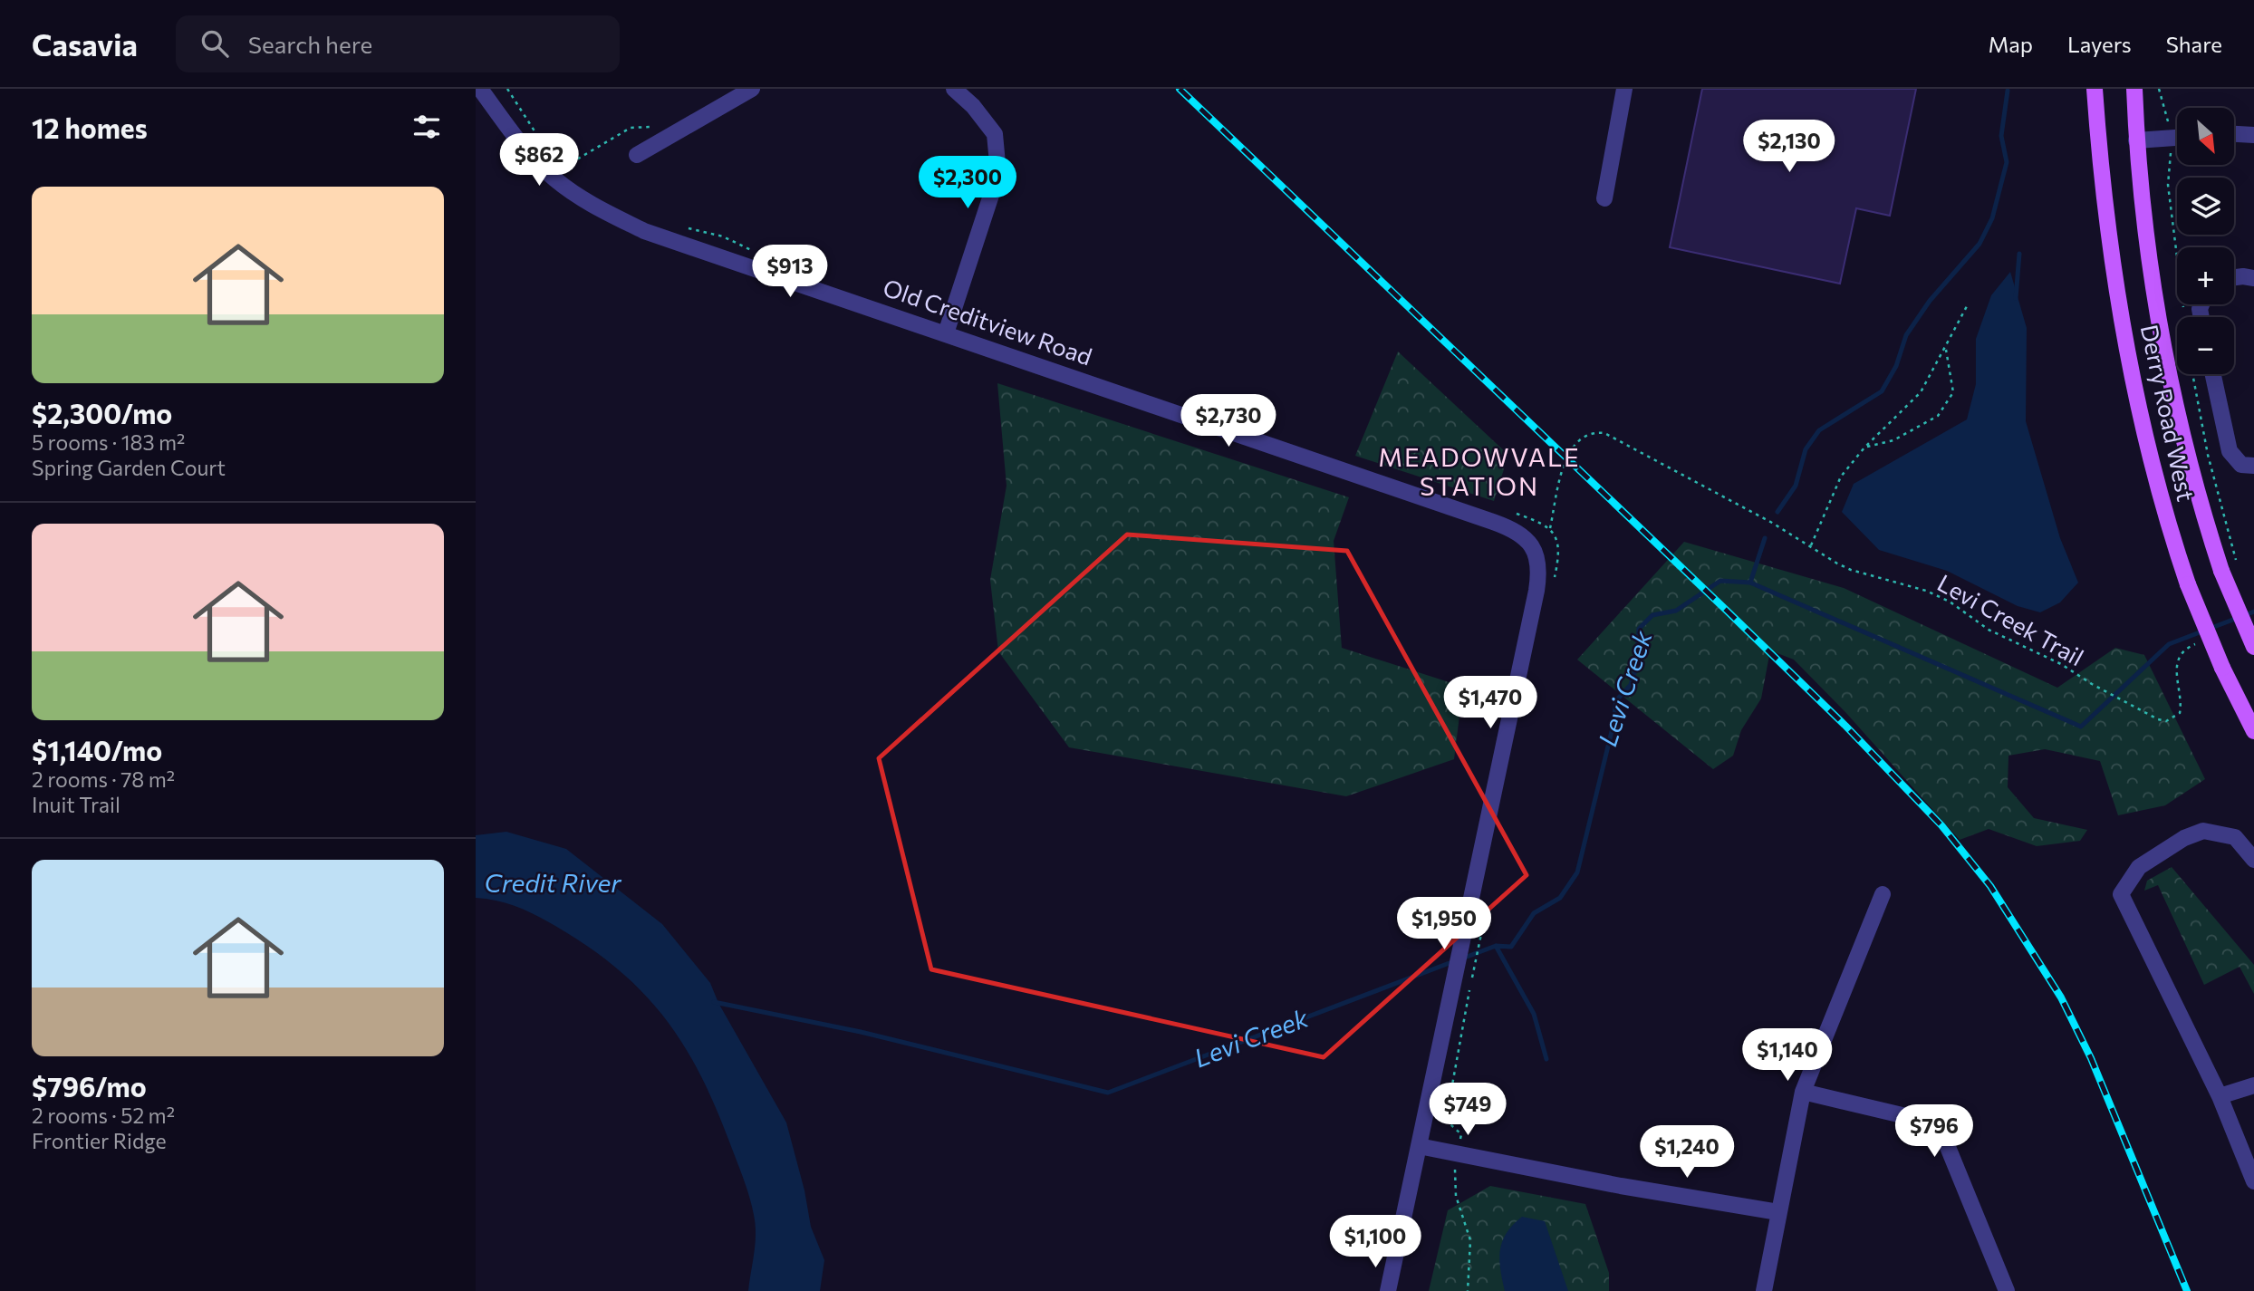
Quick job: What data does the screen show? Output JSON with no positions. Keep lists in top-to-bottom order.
{
  "streets": {
    "main road": ["Derry Road West"],
    "street": ["Old Creditview Road"],
    "path": ["Levi Creek Trail"]
  },
  "districts": ["MEADOWVALE STATION"],
  "water": ["Levi Creek", "Credit River"],
  "north": "bottom right",
  "page": {
    "header": "Casavia",
    "search": "Search here",
    "nav": ["Map", "Layers", "Share"],
    "heading": "12 homes",
    "map_buttons": ["+", "−"],
    "price": [
      "$2,130",
      "$862",
      "$2,300",
      "$913",
      "$2,730",
      "$1,470",
      "$1,950",
      "$1,140",
      "$749",
      "$796",
      "$1,240",
      "$1,100"
    ],
    "list": [
      {
        "name": "$2,300/mo",
        "note": "5 rooms · 183 m² · Spring Garden Court"
      },
      {
        "name": "$1,140/mo",
        "note": "2 rooms · 78 m² · Inuit Trail"
      },
      {
        "name": "$796/mo",
        "note": "2 rooms · 52 m² · Frontier Ridge"
      }
    ]
  }
}
